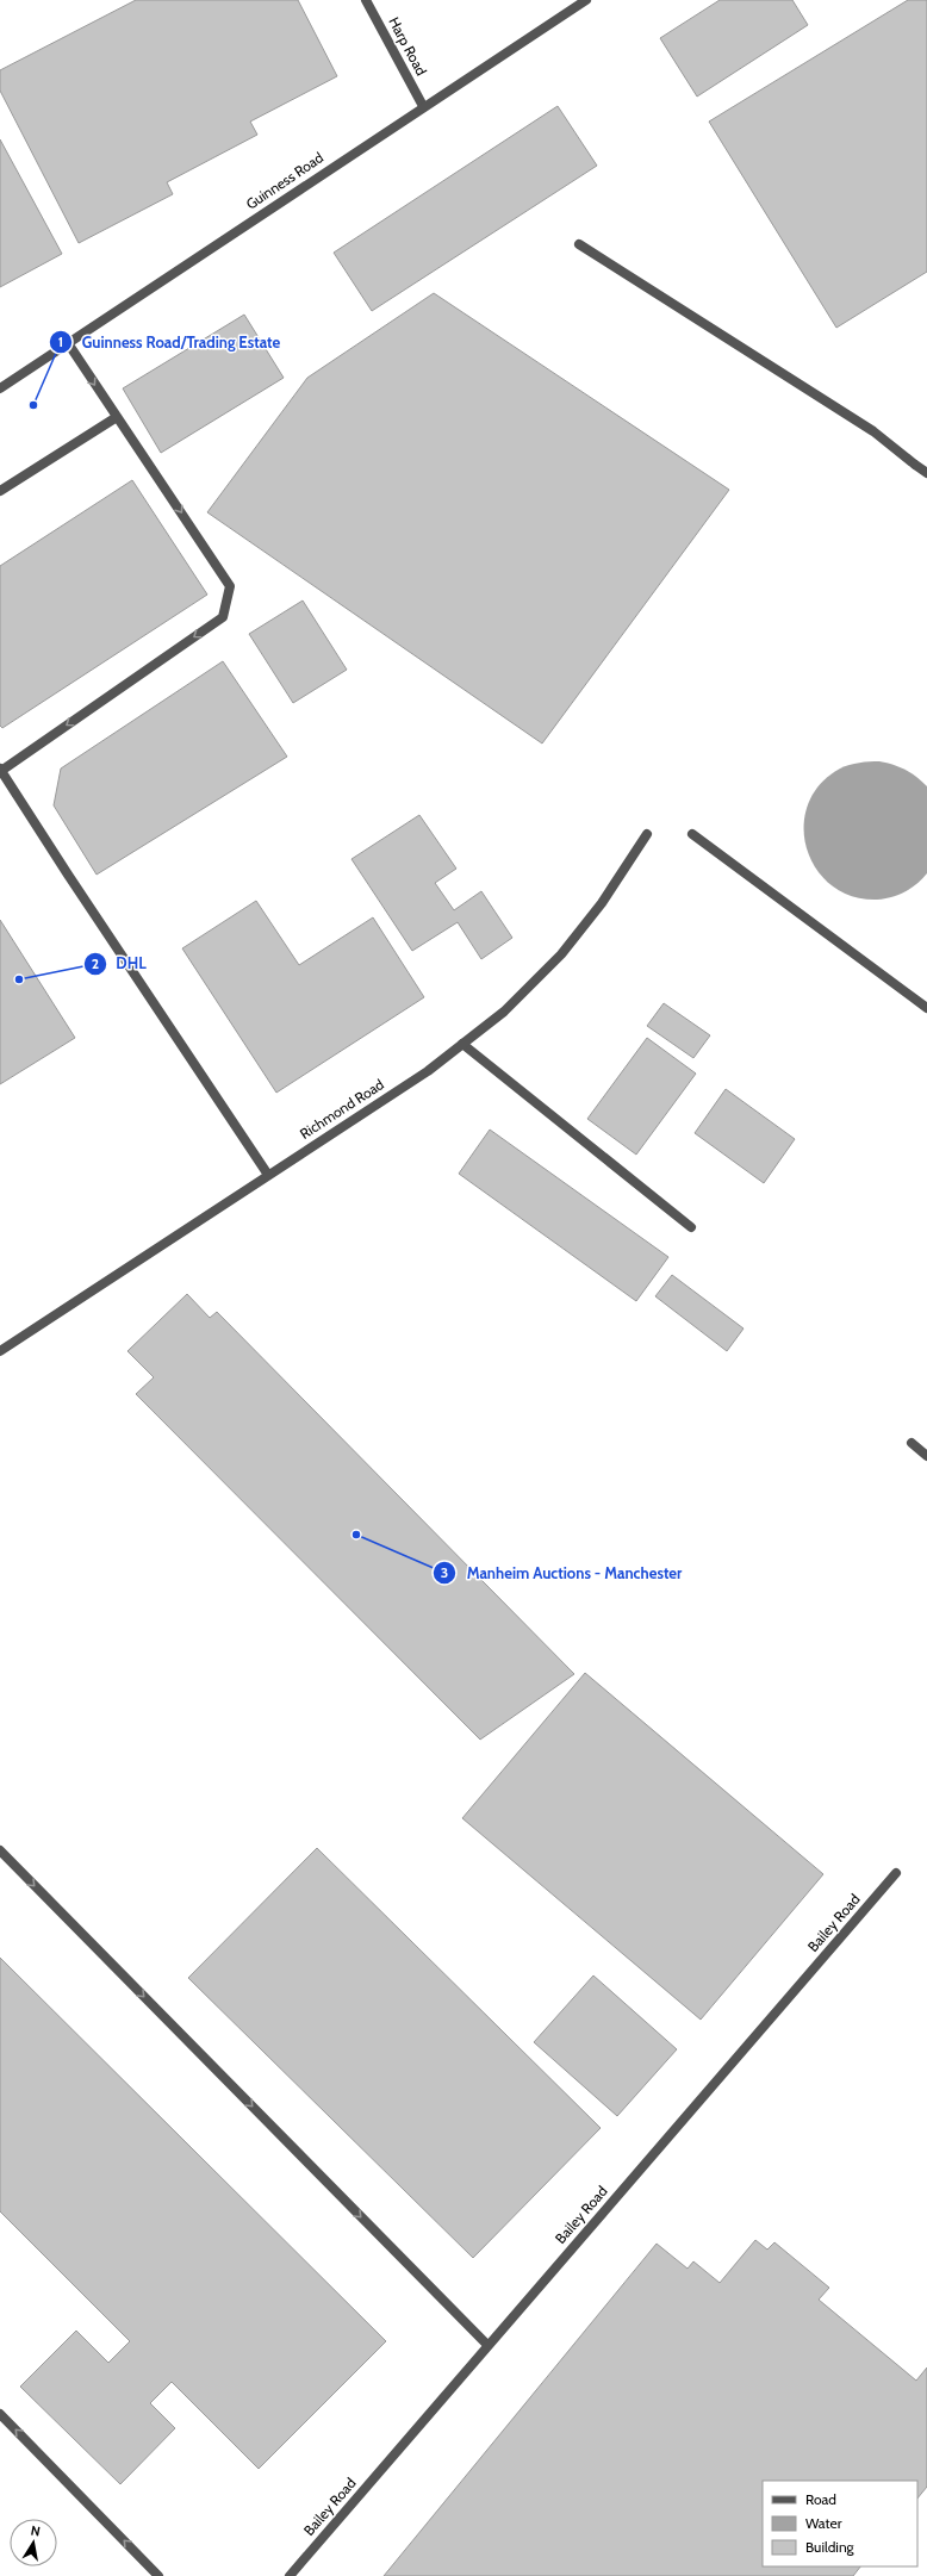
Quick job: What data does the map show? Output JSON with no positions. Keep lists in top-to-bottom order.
{
  "streets": {
    "street": [
      "Harp Road",
      "Guinness Road",
      "Richmond Road",
      "Bailey Road"
    ]
  },
  "crossings": [
    ["Harp Road", "Guinness Road"]
  ],
  "places": ["Guinness Road/Trading Estate", "DHL", "Manheim Auctions - Manchester"],
  "legend": ["Road", "Water", "Building"],
  "north": "top"
}
